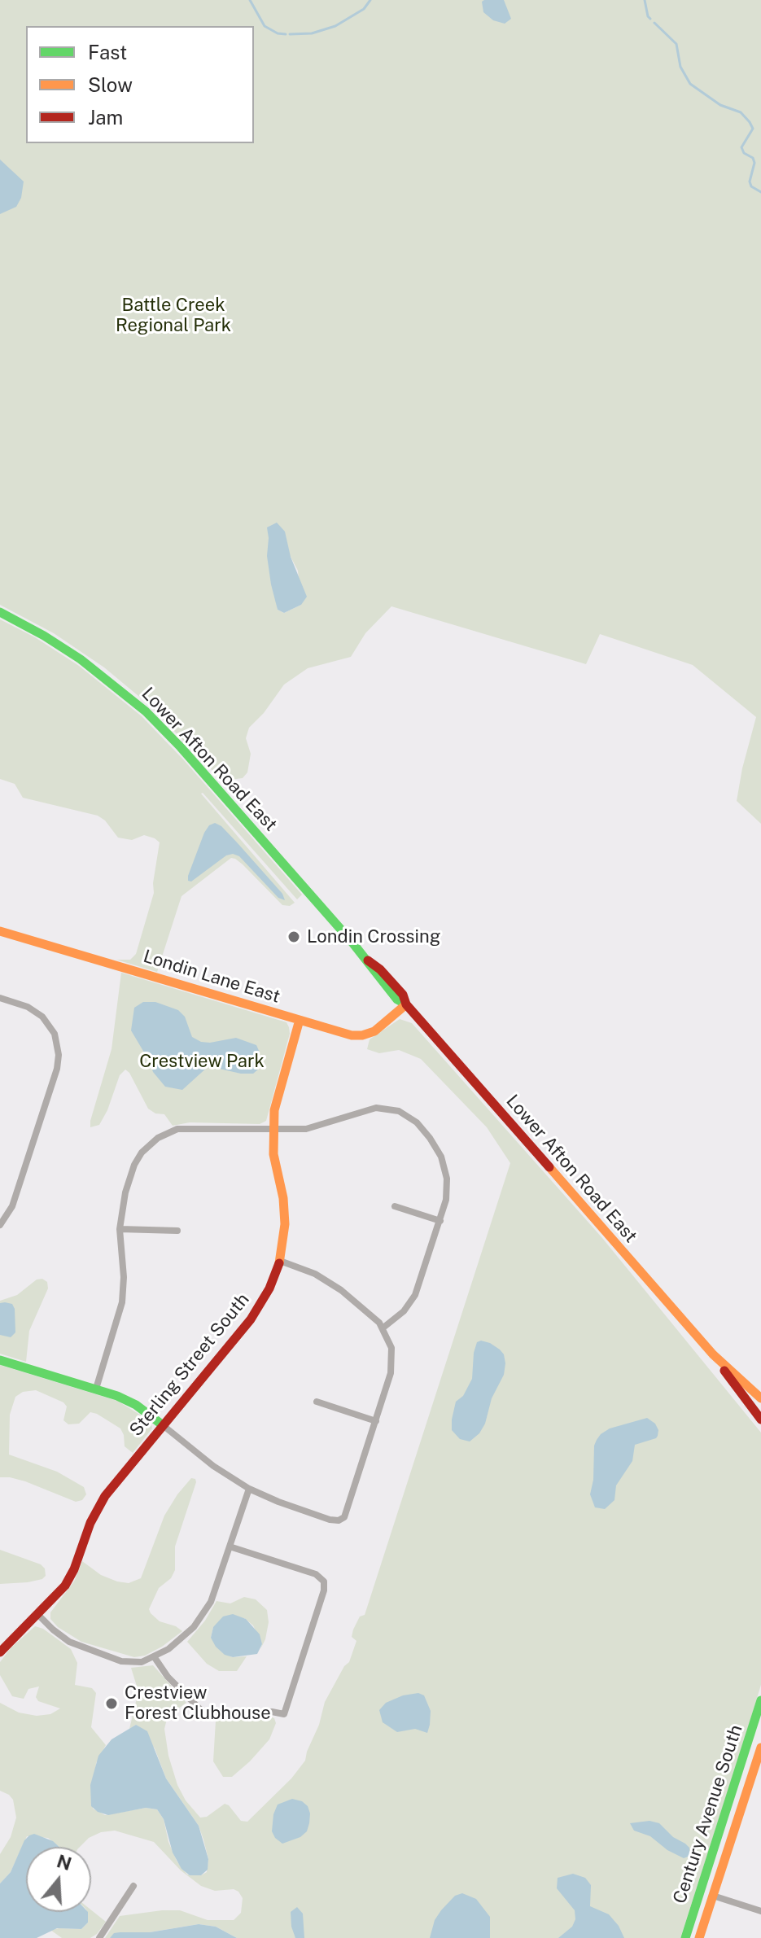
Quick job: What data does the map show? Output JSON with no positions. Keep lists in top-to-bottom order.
{
  "streets": {
    "main road": [
      "Lower Afton Road East",
      "Londin Lane East",
      "Sterling Street South",
      "Century Avenue South"
    ]
  },
  "crossings": [
    ["Lower Afton Road East", "Londin Lane East"],
    ["Londin Lane East", "Sterling Street South"]
  ],
  "parks": ["Battle Creek Regional Park", "Crestview Park"],
  "places": ["Londin Crossing", "Crestview Forest Clubhouse"],
  "legend": ["Fast", "Slow", "Jam"],
  "north": "top"
}
